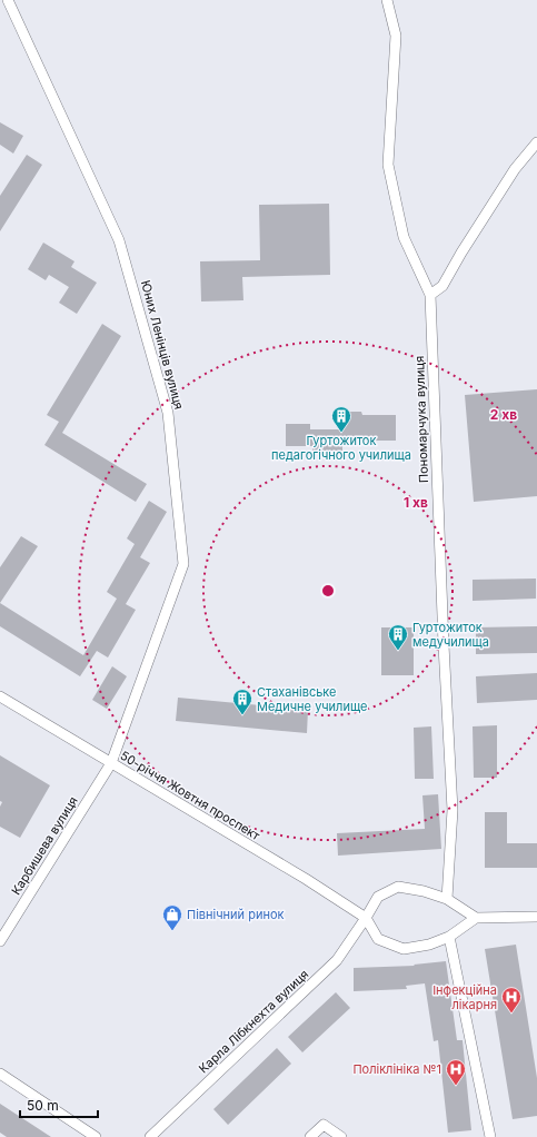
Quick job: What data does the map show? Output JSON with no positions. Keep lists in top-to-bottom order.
{
  "streets": {
    "street": [
      "Юних Ленінців вулиця",
      "Пономарчука вулиця",
      "50-річчя Жовтня проспект",
      "Карбишева вулиця",
      "Карла Лібкнехта вулиця"
    ]
  },
  "crossings": [
    ["Юних Ленінців вулиця", "50-річчя Жовтня проспект"],
    ["Юних Ленінців вулиця", "Карбишева вулиця"],
    ["Пономарчука вулиця", "Карла Лібкнехта вулиця"],
    ["50-річчя Жовтня проспект", "Карбишева вулиця"],
    ["50-річчя Жовтня проспект", "Карла Лібкнехта вулиця"]
  ],
  "places": {
    "building": ["Гуртожиток педагогічного училища", "Гуртожиток медучилища", "Стаханівське Медичне училище"],
    "shop": ["Північний ринок"],
    "hospital": ["Інфекційна лікарня", "Поліклініка №1"]
  },
  "scale_bar": "50 m",
  "rings": ["2 хв", "1 хв"]
}
